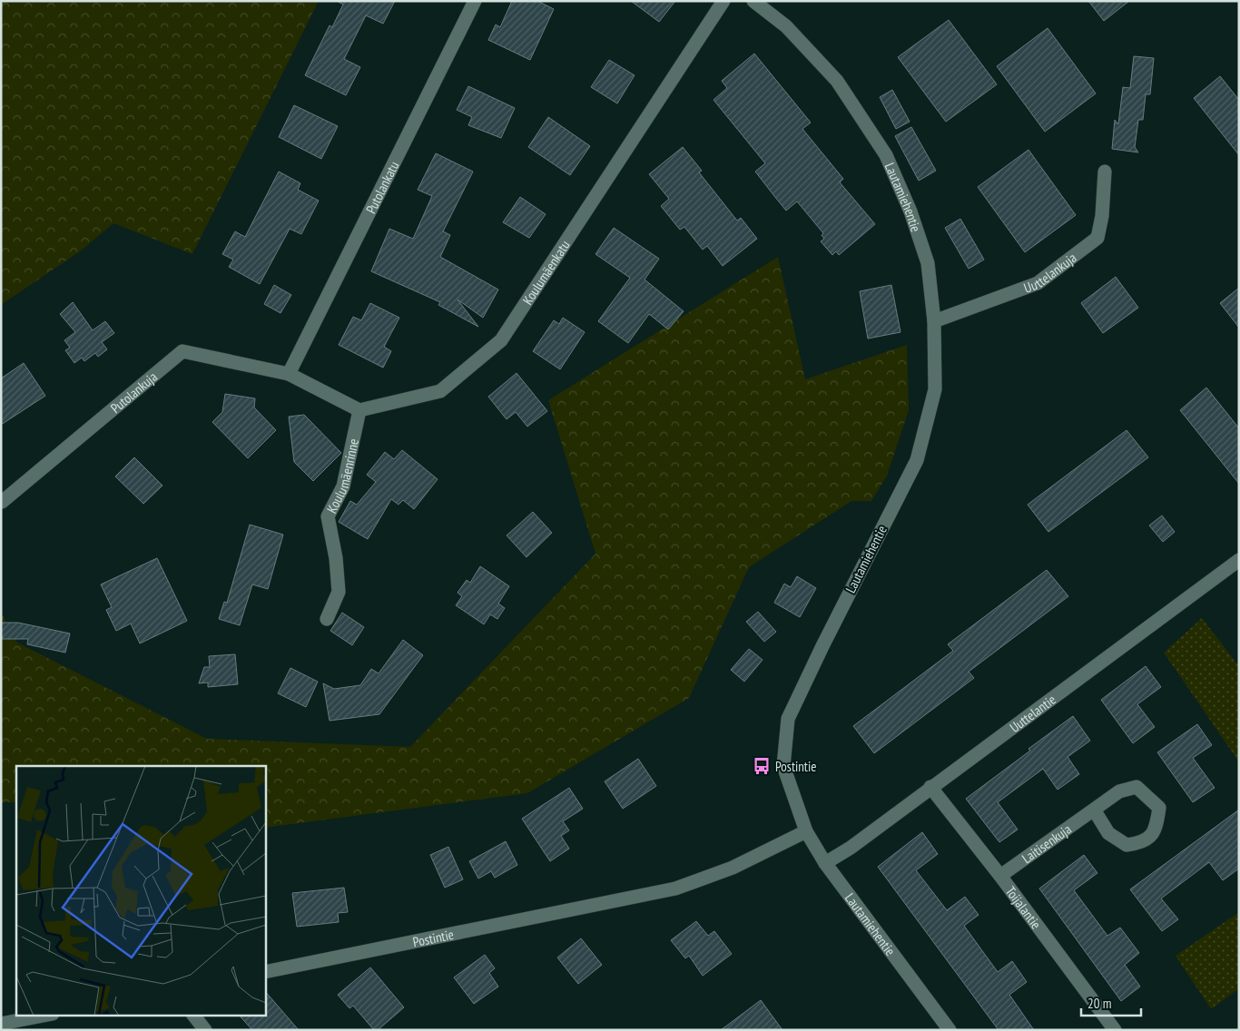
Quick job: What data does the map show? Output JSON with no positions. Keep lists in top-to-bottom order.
{
  "streets": {
    "street": [
      "Putolankatu",
      "Lautamiehentie",
      "Uuttelankuja",
      "Koulumäenkatu",
      "Putolankuja",
      "Koulumäenrinne",
      "Uuttelantie",
      "Laitisenkuja",
      "Toijalantie",
      "Postintie"
    ]
  },
  "crossings": [
    ["Putolankatu", "Putolankuja"],
    ["Lautamiehentie", "Uuttelankuja"],
    ["Lautamiehentie", "Uuttelantie"],
    ["Lautamiehentie", "Postintie"],
    ["Koulumäenkatu", "Koulumäenrinne"],
    ["Uuttelantie", "Toijalantie"],
    ["Laitisenkuja", "Toijalantie"]
  ],
  "places": {
    "bus stop": ["Postintie"]
  },
  "scale_bar": "20 m"
}
